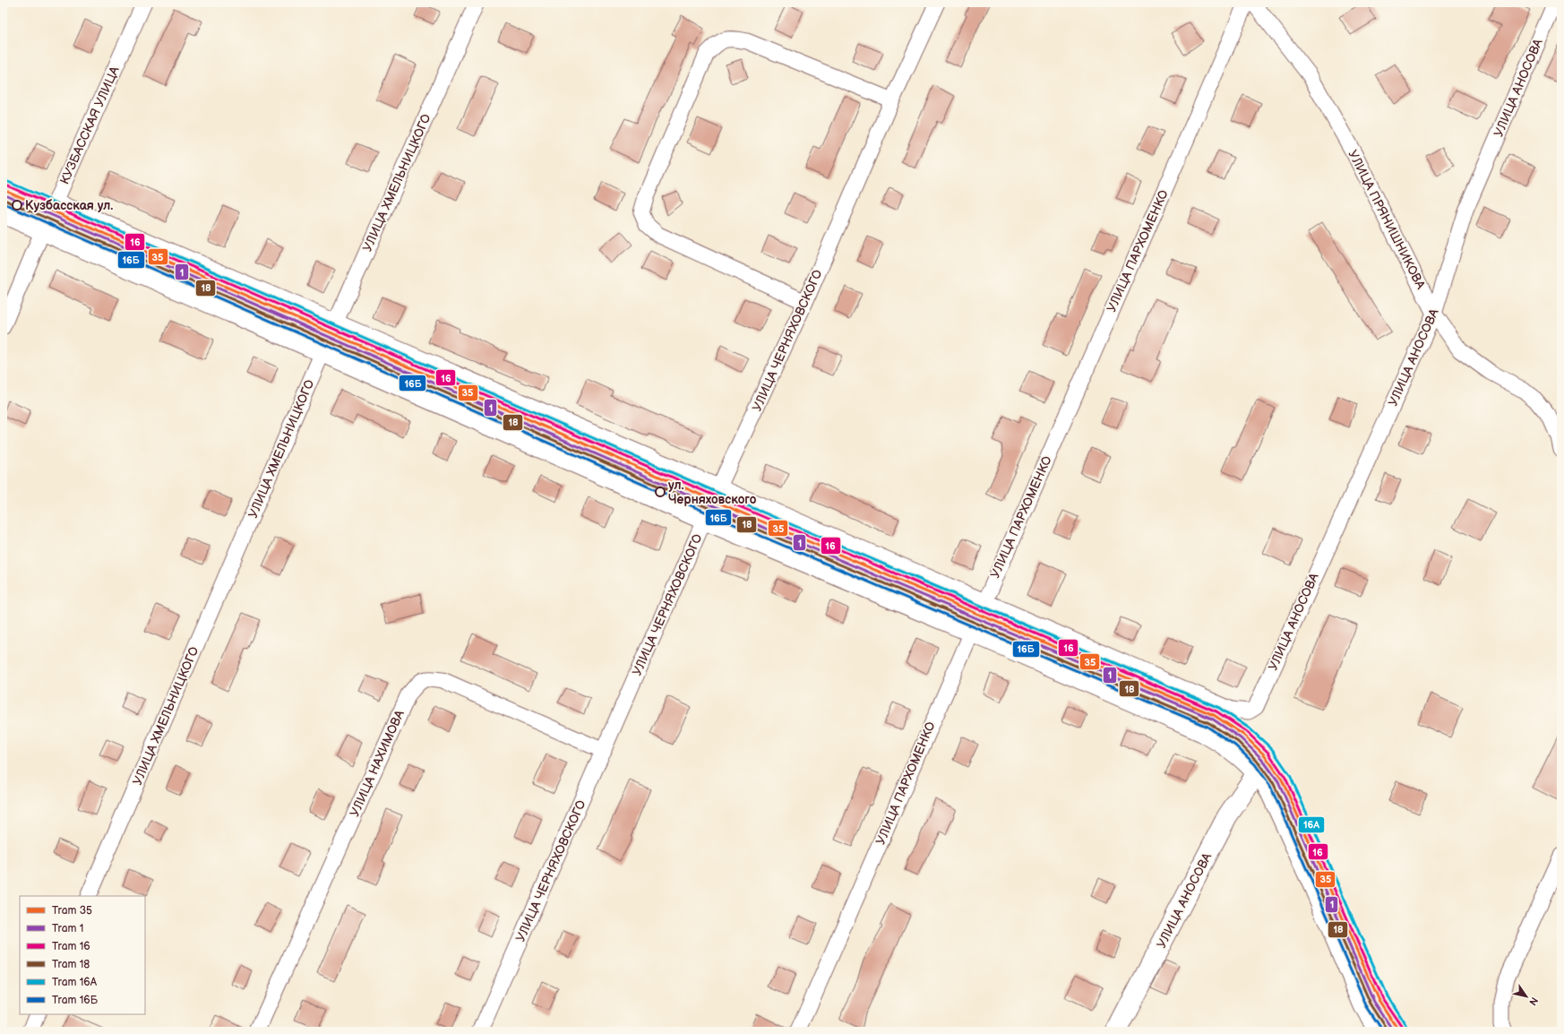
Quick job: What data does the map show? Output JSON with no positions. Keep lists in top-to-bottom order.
{
  "streets": {
    "street": [
      "УЛИЦА АНОСОВА",
      "КУЗБАССКАЯ УЛИЦА",
      "УЛИЦА ХМЕЛЬНИЦКОГО",
      "УЛИЦА ПРЯНИШНИКОВА",
      "УЛИЦА ПАРХОМЕНКО",
      "УЛИЦА ЧЕРНЯХОВСКОГО",
      "УЛИЦА НАХИМОВА"
    ]
  },
  "crossings": [
    ["УЛИЦА АНОСОВА", "УЛИЦА ПРЯНИШНИКОВА"],
    ["УЛИЦА АНОСОВА", "УЛИЦА ПАРХОМЕНКО"],
    ["УЛИЦА ЧЕРНЯХОВСКОГО", "УЛИЦА НАХИМОВА"]
  ],
  "places": ["Кузбасская ул.", "ул. Черняховского"],
  "lines": [
    "tram line 16А",
    "tram line 16",
    "tram line 35",
    "tram line 1",
    "tram line 18",
    "tram line 16Б"
  ],
  "legend": [
    "Tram 35",
    "Tram 1",
    "Tram 16",
    "Tram 18",
    "Tram 16А",
    "Tram 16Б"
  ],
  "north": "bottom right"
}
